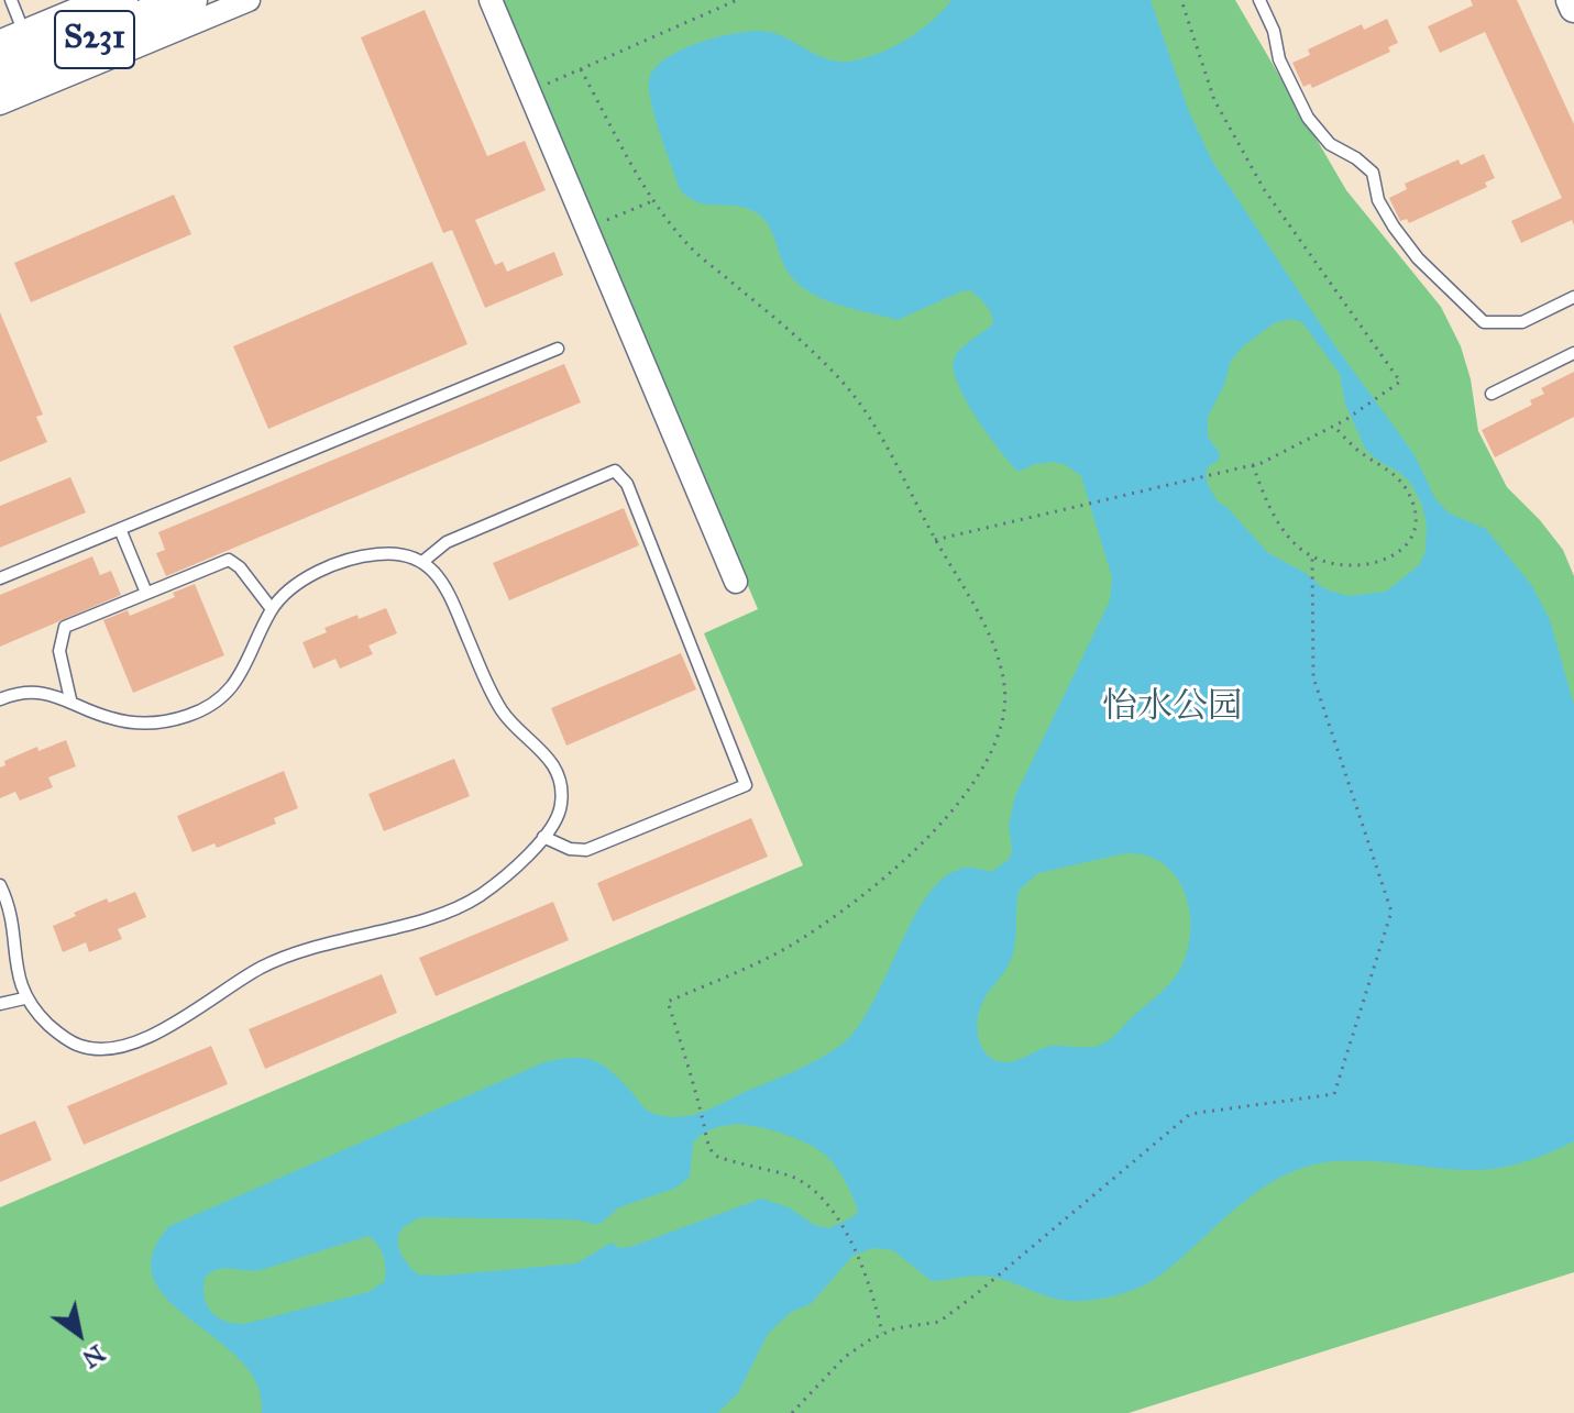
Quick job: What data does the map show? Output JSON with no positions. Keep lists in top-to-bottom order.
{
  "streets": {
    "main road": ["S231"]
  },
  "parks": ["怡水公园"],
  "north": "bottom right"
}
